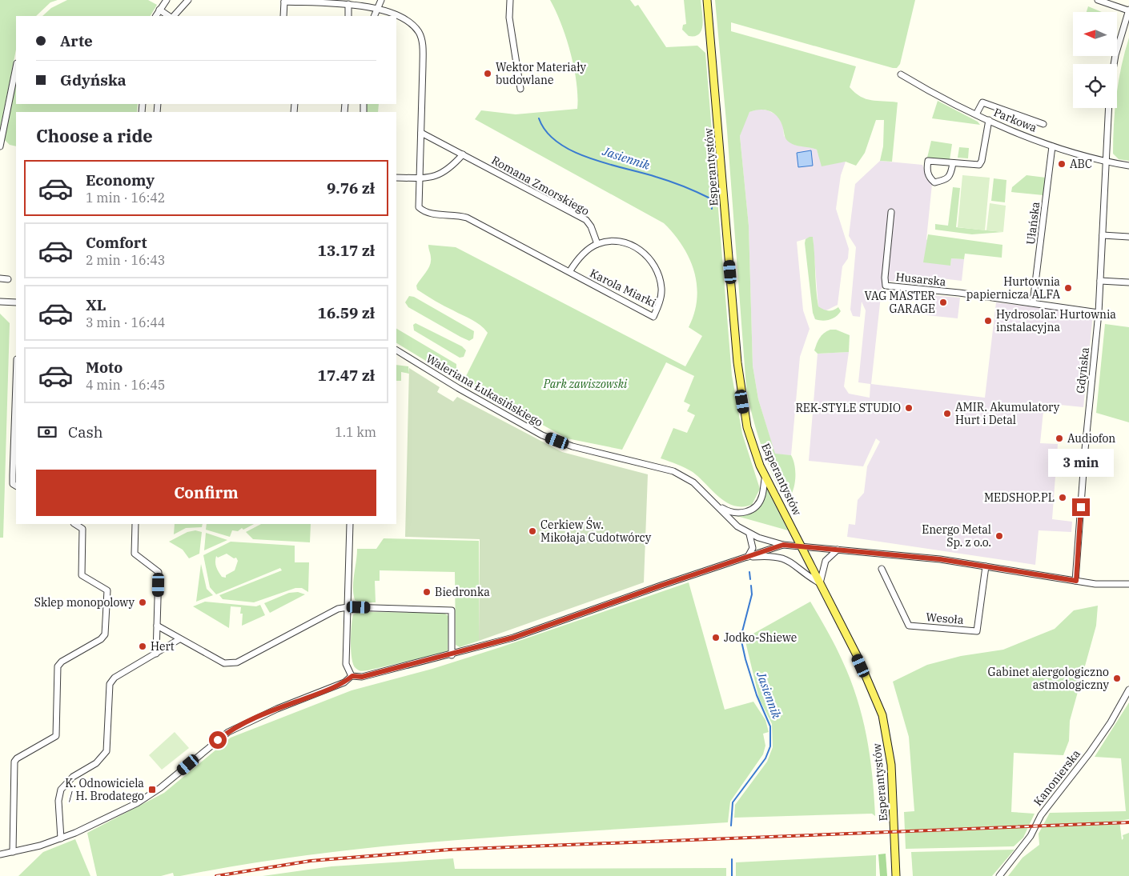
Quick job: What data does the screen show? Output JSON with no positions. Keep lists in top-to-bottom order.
{
  "streets": {
    "main road": ["Esperantystów"],
    "street": [
      "Parkowa",
      "Romana Zmorskiego",
      "Ułańska",
      "Husarska",
      "Karola Miarki",
      "Gdyńska",
      "Waleriana Łukasińskiego",
      "Wesoła",
      "Kanonierska"
    ]
  },
  "crossings": [
    ["Parkowa", "Ułańska"],
    ["Parkowa", "Gdyńska"],
    ["Esperantystów", "Waleriana Łukasińskiego"],
    ["Romana Zmorskiego", "Karola Miarki"],
    ["Ułańska", "Husarska"],
    ["Husarska", "Gdyńska"],
    ["Gdyńska", "Waleriana Łukasińskiego"],
    ["Waleriana Łukasińskiego", "Wesoła"]
  ],
  "water": ["Jasiennik"],
  "parks": ["Park zawiszowski"],
  "places": {
    "other": [
      "Wektor Materiały budowlane",
      "ABC",
      "Hurtownia papiernicza ALFA",
      "VAG MASTER GARAGE",
      "Hydrosolar. Hurtownia instalacyjna",
      "REK-STYLE STUDIO",
      "AMIR. Akumulatory Hurt i Detal",
      "Audiofon",
      "MEDSHOP.PL",
      "Cerkiew Św. Mikołaja Cudotwórcy",
      "Energo Metal Sp. z o.o.",
      "Biedronka",
      "Sklep monopolowy",
      "Jodko-Shiewe",
      "Hert",
      "Gabinet alergologiczno astmologiczny"
    ],
    "transit": ["K. Odnowiciela / H. Brodatego"]
  },
  "north": "left",
  "page": {
    "banner": ["Arte", "Gdyńska"],
    "heading": "Choose a ride",
    "list": [
      {
        "name": "Economy",
        "note": "1 min · 16:42",
        "value": "9.76 zł"
      },
      {
        "name": "Comfort",
        "note": "2 min · 16:43",
        "value": "13.17 zł"
      },
      {
        "name": "XL",
        "note": "3 min · 16:44",
        "value": "16.59 zł"
      },
      {
        "name": "Moto",
        "note": "4 min · 16:45",
        "value": "17.47 zł"
      }
    ],
    "pay": ["Cash", "1.1 km"],
    "bubble": "3 min",
    "buttons": "Confirm"
  }
}
